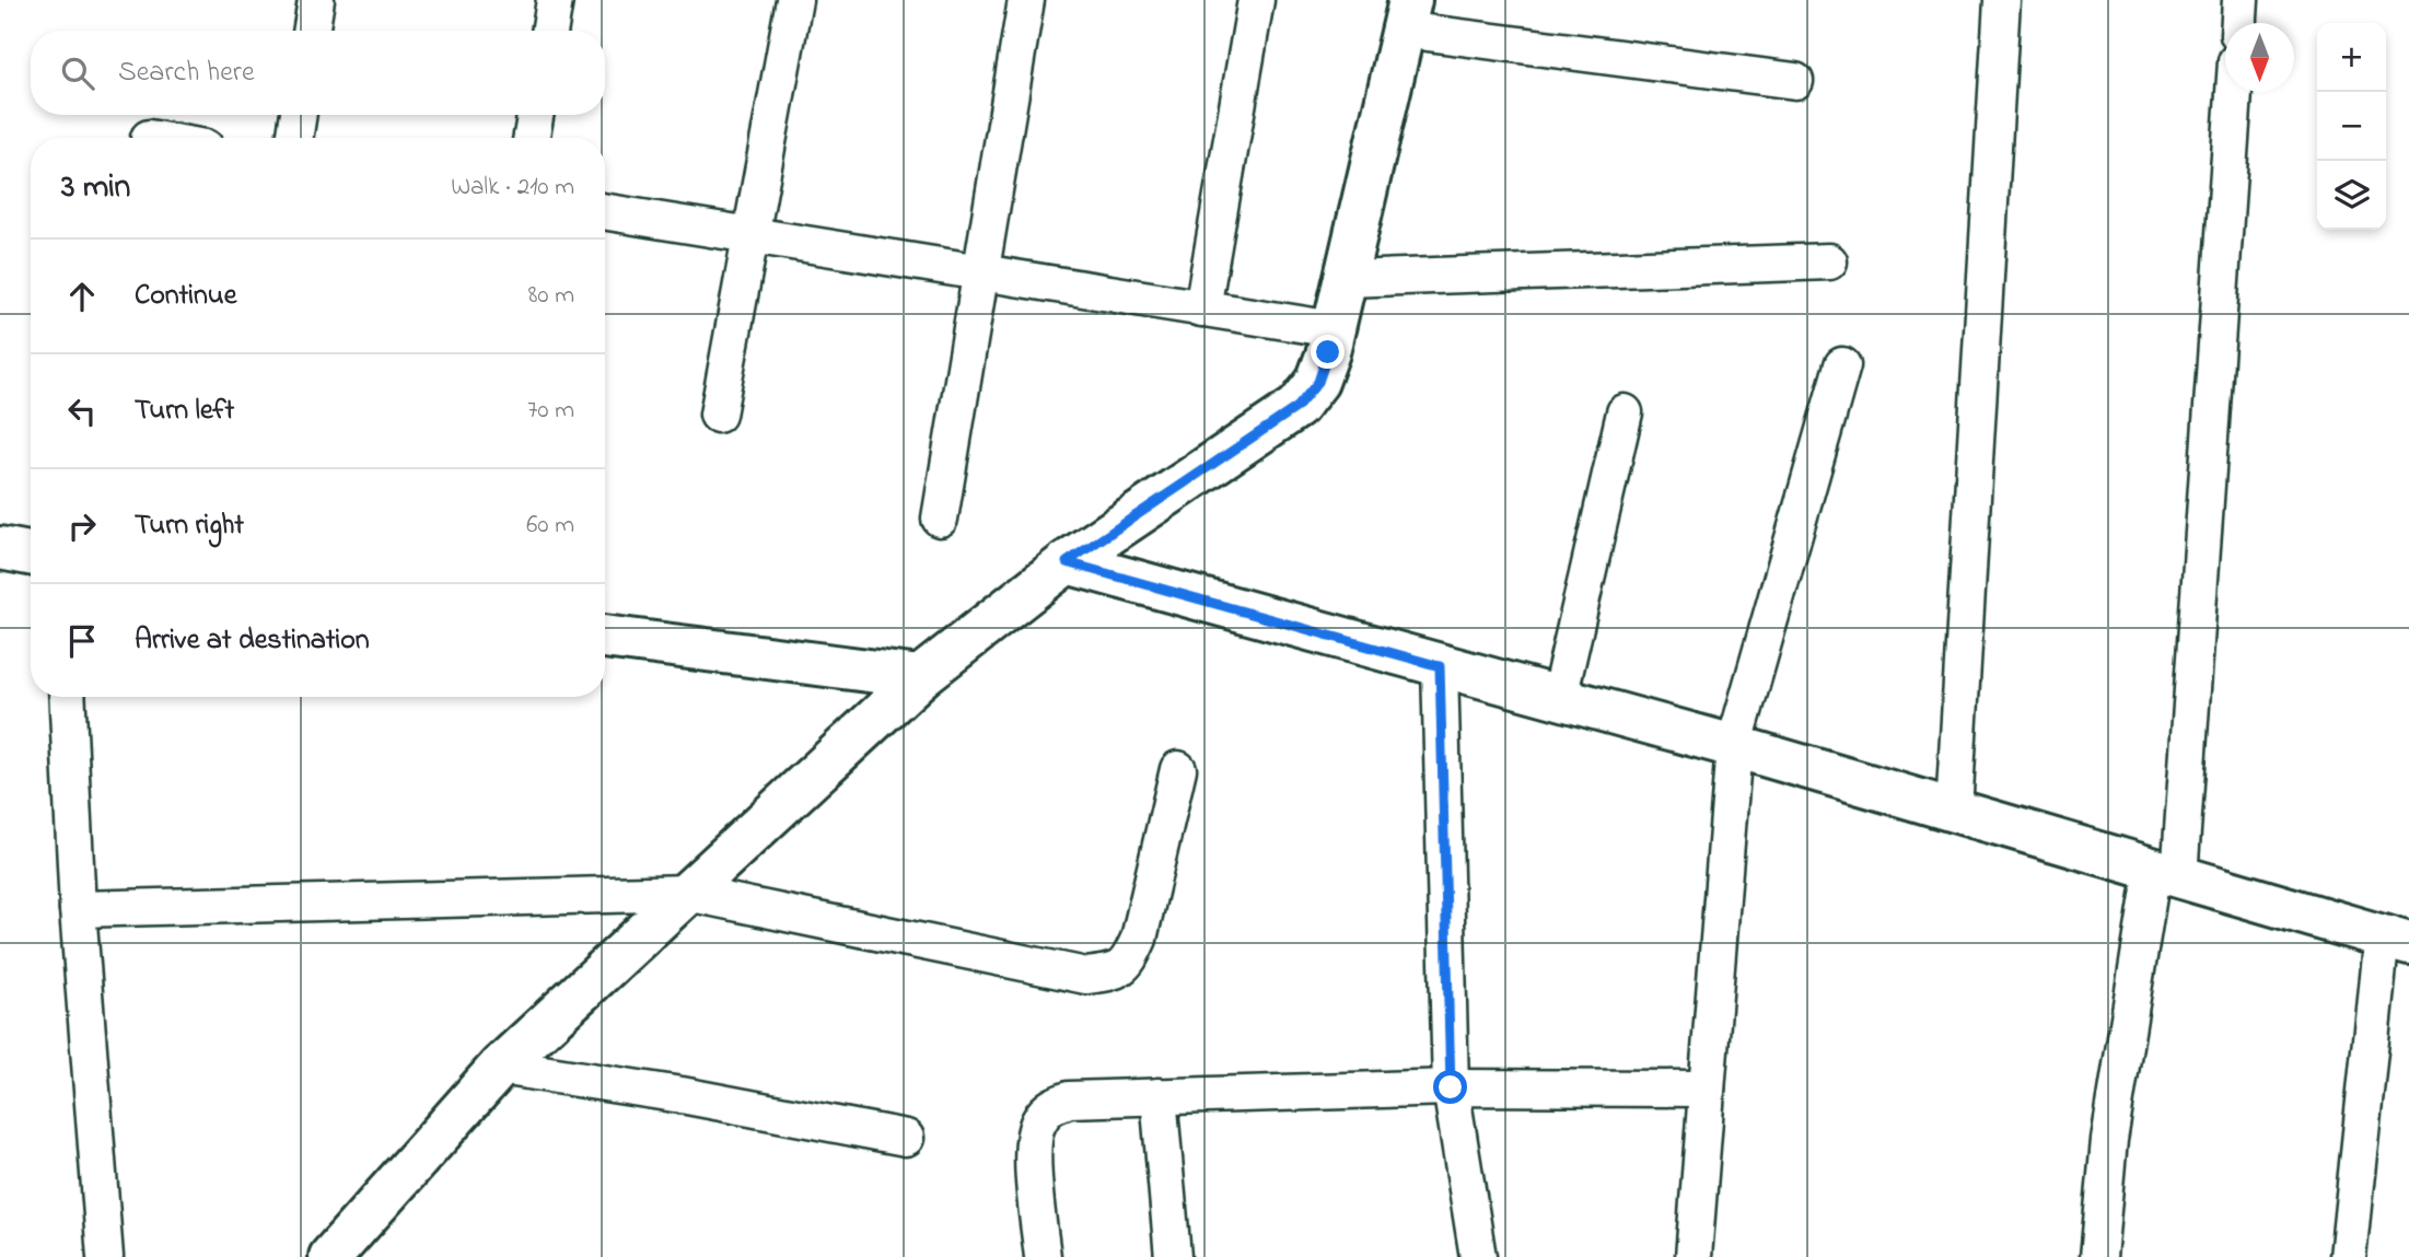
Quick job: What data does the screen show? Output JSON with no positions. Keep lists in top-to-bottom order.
{
  "north": "bottom",
  "page": {
    "map_buttons": ["+", "−"],
    "search": "Search here",
    "heading": ["3 min", "Walk · 210 m"],
    "list": [
      ["Continue", "80 m"],
      ["Turn left", "70 m"],
      ["Turn right", "60 m"],
      "Arrive at destination"
    ]
  }
}
